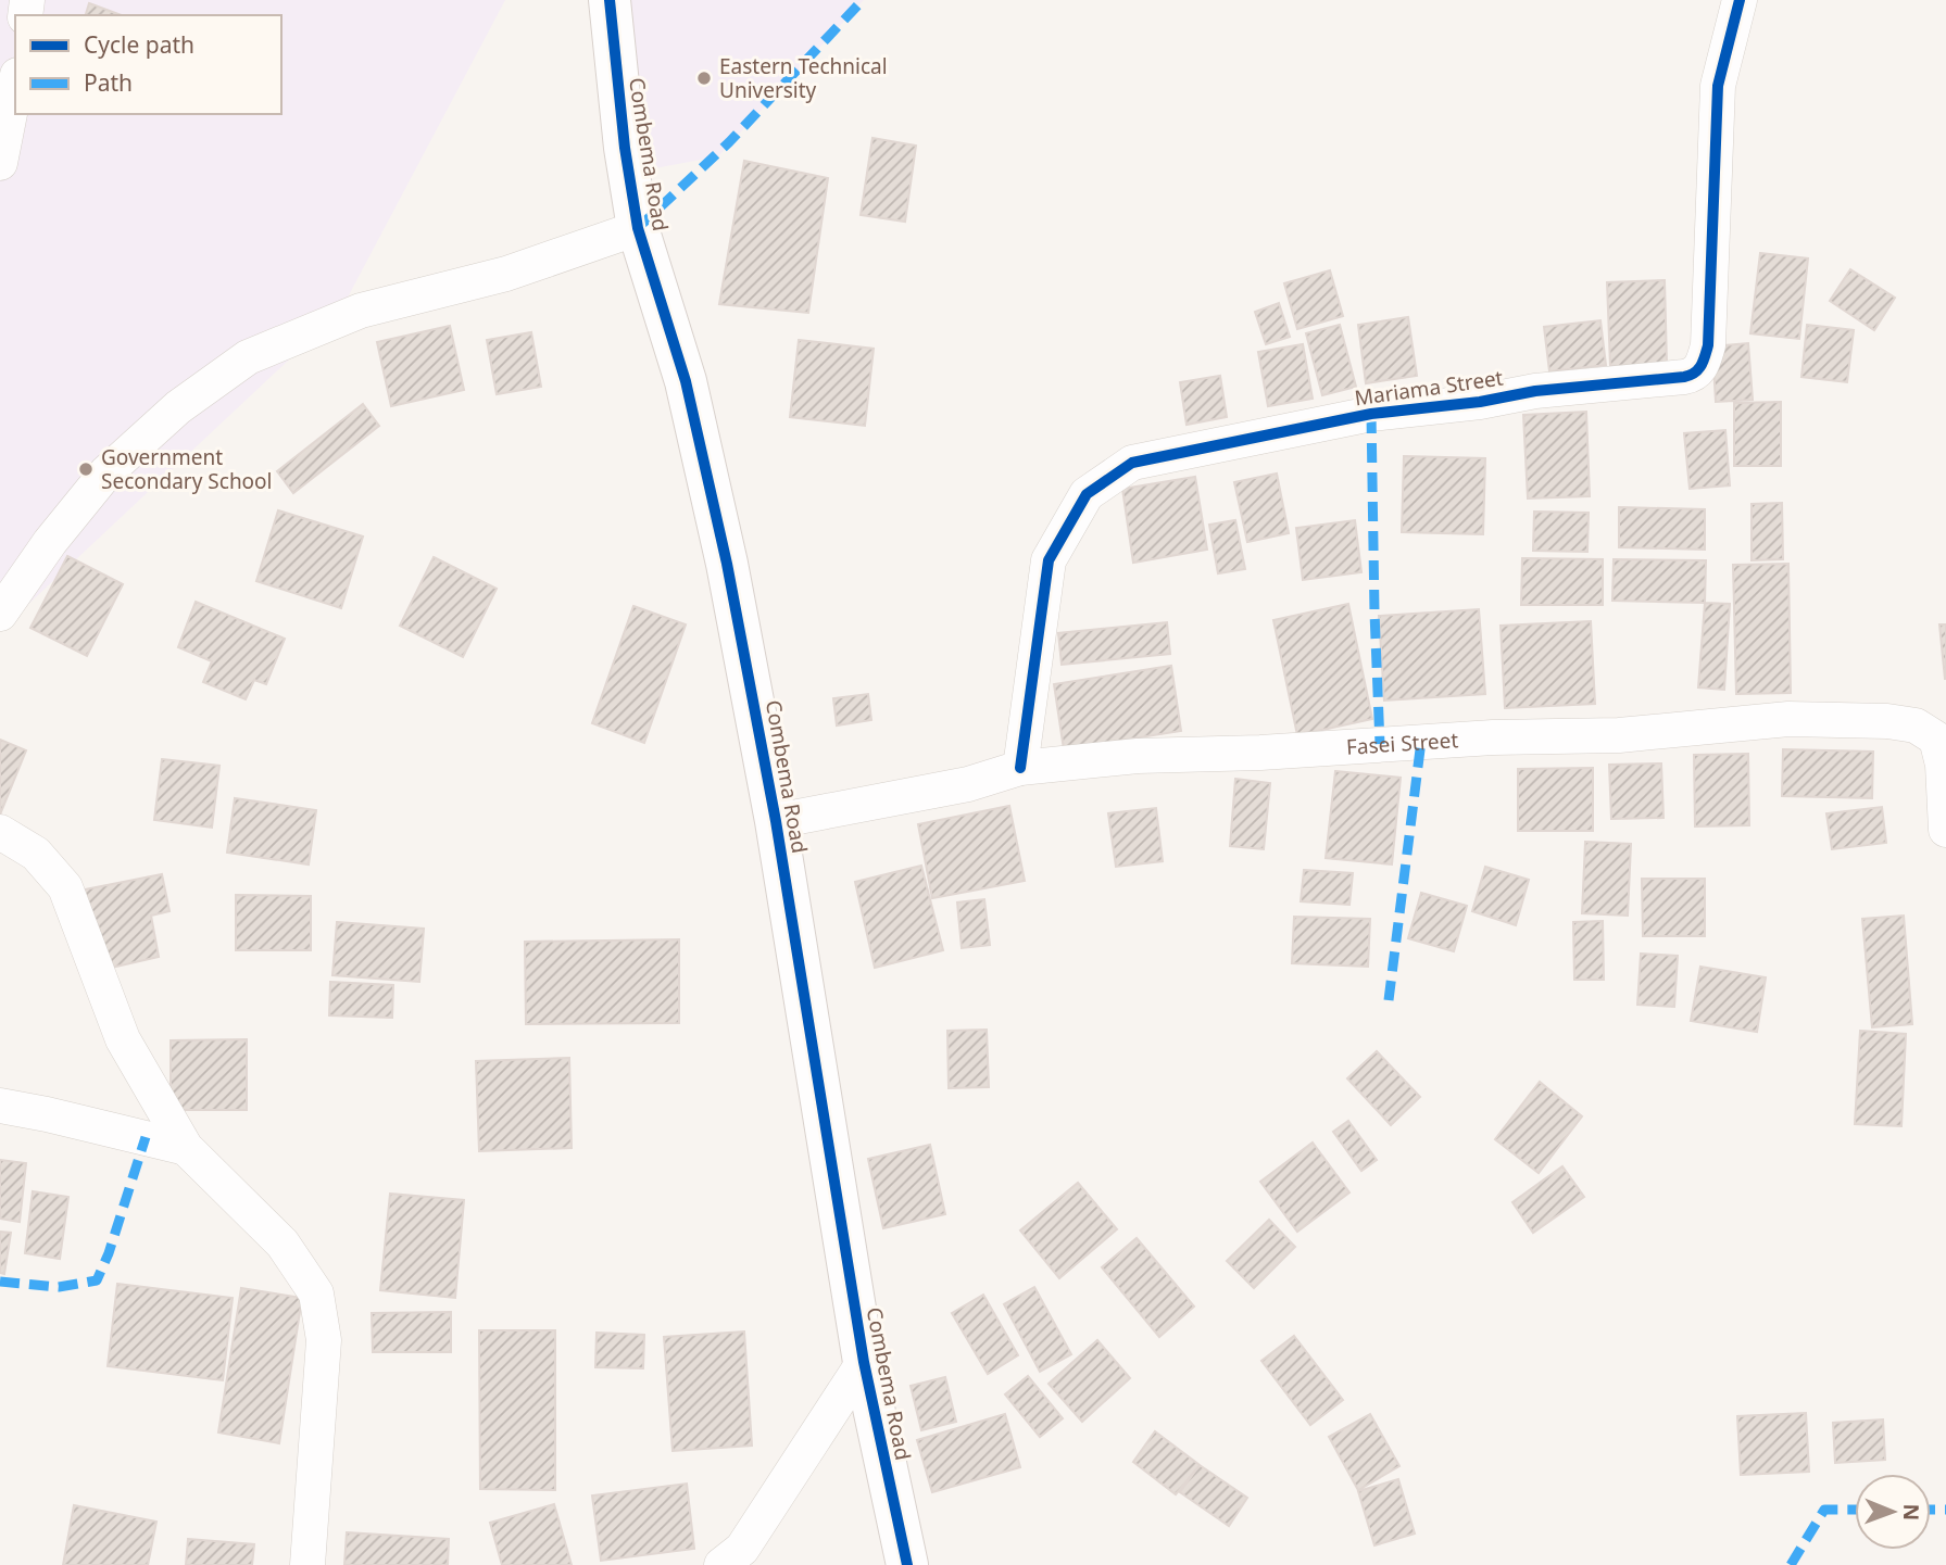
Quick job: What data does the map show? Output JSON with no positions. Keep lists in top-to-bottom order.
{
  "streets": {
    "street": ["Combema Road", "Mariama Street", "Fasei Street"]
  },
  "crossings": [
    ["Combema Road", "Fasei Street"],
    ["Mariama Street", "Fasei Street"]
  ],
  "places": ["Eastern Technical University", "Government Secondary School"],
  "legend": ["Cycle path", "Path"],
  "north": "right"
}
